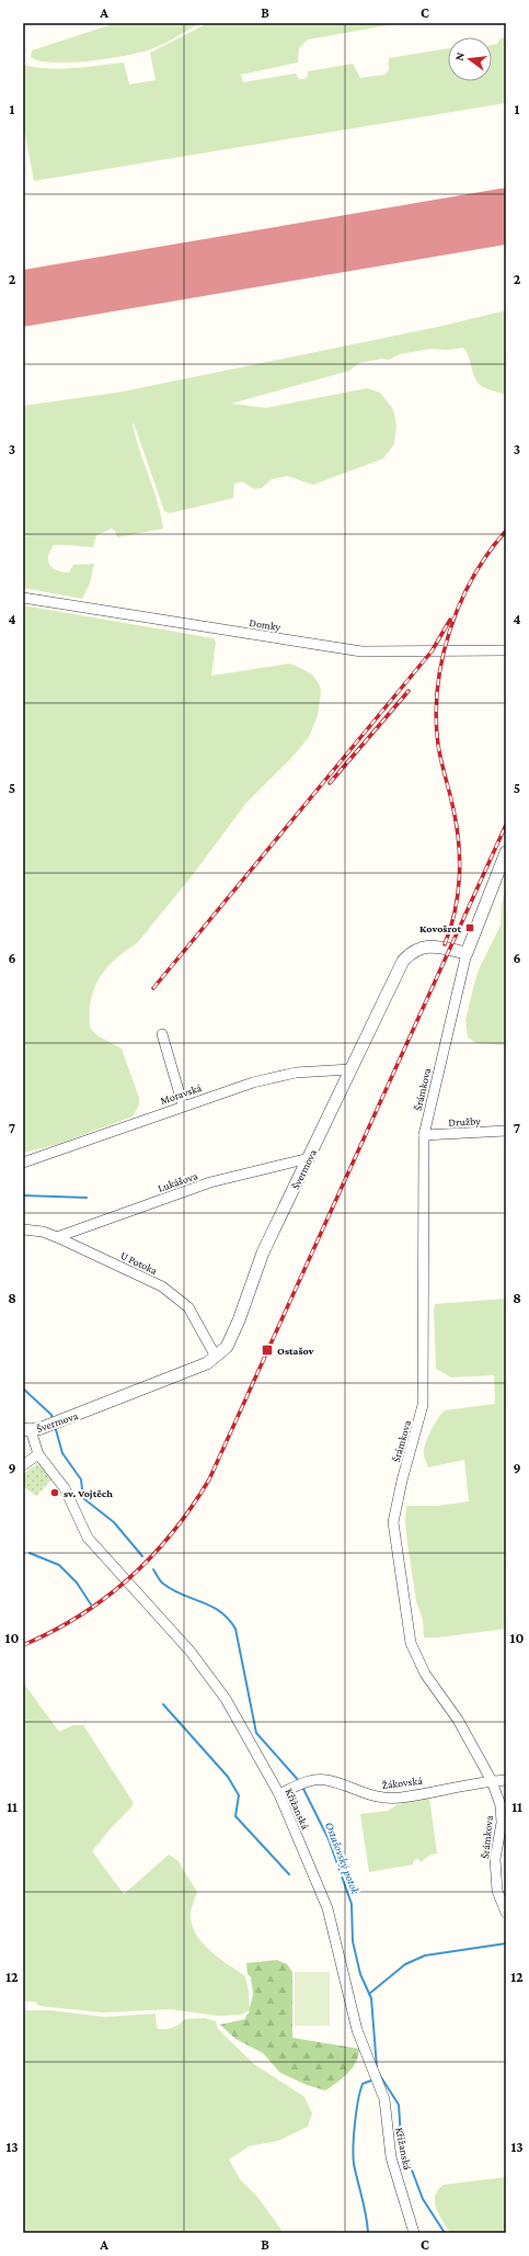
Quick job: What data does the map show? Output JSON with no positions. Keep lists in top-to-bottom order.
{
  "streets": {
    "street": [
      "Domky",
      "Šrámkova",
      "Moravská",
      "Družby",
      "Švermova",
      "Lukášova",
      "U Potoka",
      "Žákovská",
      "Křižanská"
    ]
  },
  "crossings": [
    ["Šrámkova", "Družby"],
    ["Šrámkova", "Švermova"],
    ["Šrámkova", "Žákovská"],
    ["Moravská", "Švermova"],
    ["Švermova", "Lukášova"],
    ["Švermova", "U Potoka"],
    ["Švermova", "Křižanská"],
    ["Lukášova", "U Potoka"],
    ["Žákovská", "Křižanská"]
  ],
  "water": ["Ostašovský potok"],
  "places": {
    "transit": ["Kovošrot", "Ostašov"],
    "other": ["sv. Vojtěch"]
  },
  "north": "left",
  "grid": {
    "columns": ["A", "B", "C"],
    "rows": [
      "1",
      "2",
      "3",
      "4",
      "5",
      "6",
      "7",
      "8",
      "9",
      "10",
      "11",
      "12",
      "13"
    ]
  }
}
